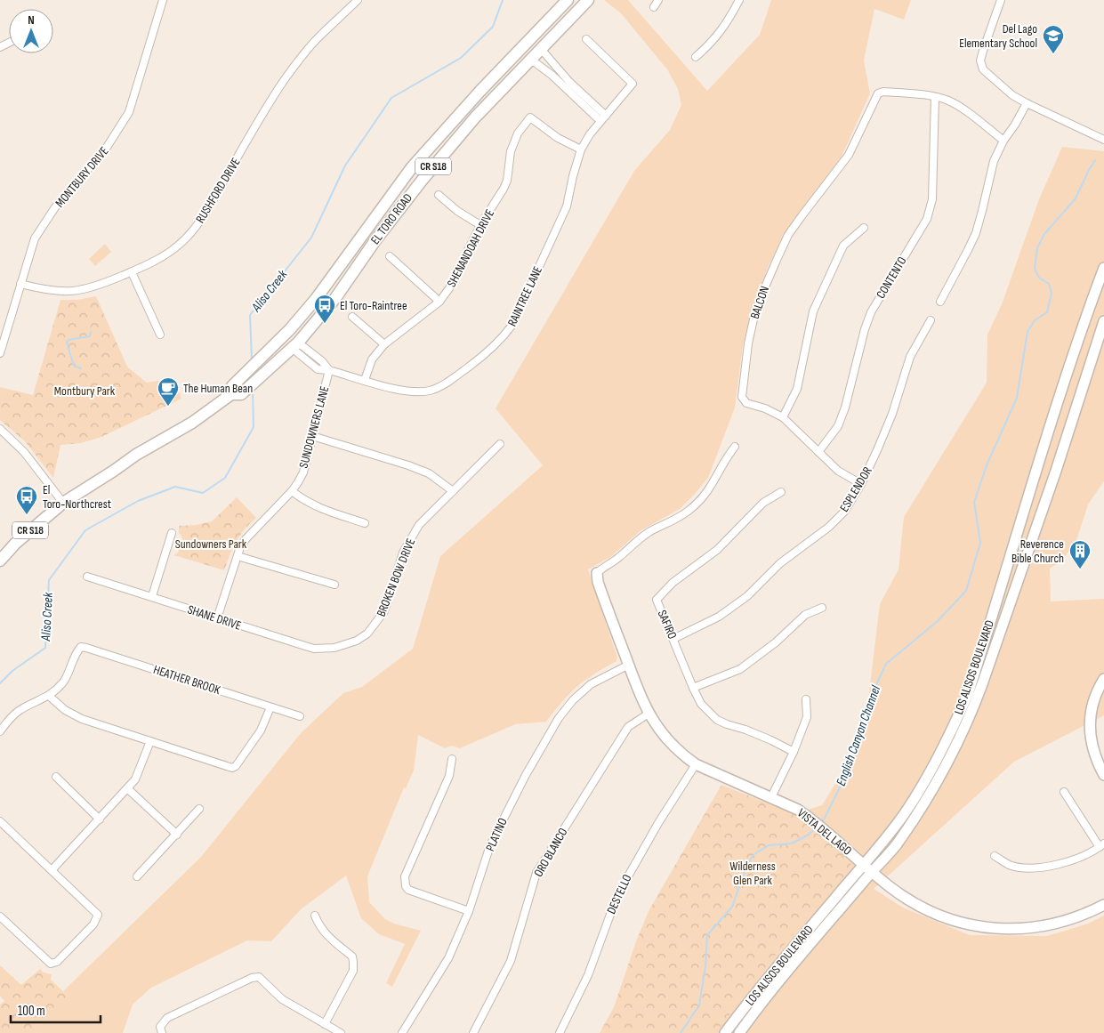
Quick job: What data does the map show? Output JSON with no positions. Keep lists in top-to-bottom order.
{
  "streets": {
    "main road": [
      "CR S18",
      "EL TORO ROAD",
      "LOS ALISOS BOULEVARD",
      "VISTA DEL LAGO"
    ],
    "street": [
      "MONTBURY DRIVE",
      "RUSHFORD DRIVE",
      "SHENANDOAH DRIVE",
      "CONTENTO",
      "RAINTREE LANE",
      "BALCON",
      "SUNDOWNERS LANE",
      "ESPLENDOR",
      "BROKEN BOW DRIVE",
      "SHANE DRIVE",
      "SAFIRO",
      "HEATHER BROOK",
      "PLATINO",
      "ORO BLANCO",
      "DESTELLO"
    ]
  },
  "crossings": [
    ["MONTBURY DRIVE", "RUSHFORD DRIVE"],
    ["EL TORO ROAD", "RAINTREE LANE"],
    ["SHENANDOAH DRIVE", "RAINTREE LANE"],
    ["CONTENTO", "BALCON"],
    ["RAINTREE LANE", "SUNDOWNERS LANE"],
    ["BALCON", "ESPLENDOR"],
    ["SUNDOWNERS LANE", "SHANE DRIVE"],
    ["ESPLENDOR", "SAFIRO"],
    ["BROKEN BOW DRIVE", "SHANE DRIVE"],
    ["LOS ALISOS BOULEVARD", "VISTA DEL LAGO"],
    ["VISTA DEL LAGO", "PLATINO"],
    ["VISTA DEL LAGO", "ORO BLANCO"],
    ["VISTA DEL LAGO", "DESTELLO"]
  ],
  "water": ["Aliso Creek", "English Canyon Channel"],
  "parks": ["Montbury Park", "Sundowners Park", "Wilderness Glen Park"],
  "places": {
    "school or university": ["Del Lago Elementary School"],
    "bus stop": ["El Toro-Raintree", "El Toro-Northcrest"],
    "cafe": ["The Human Bean"],
    "building": ["Reverence Bible Church"]
  },
  "scale_bar": "100 m",
  "north": "top"
}
